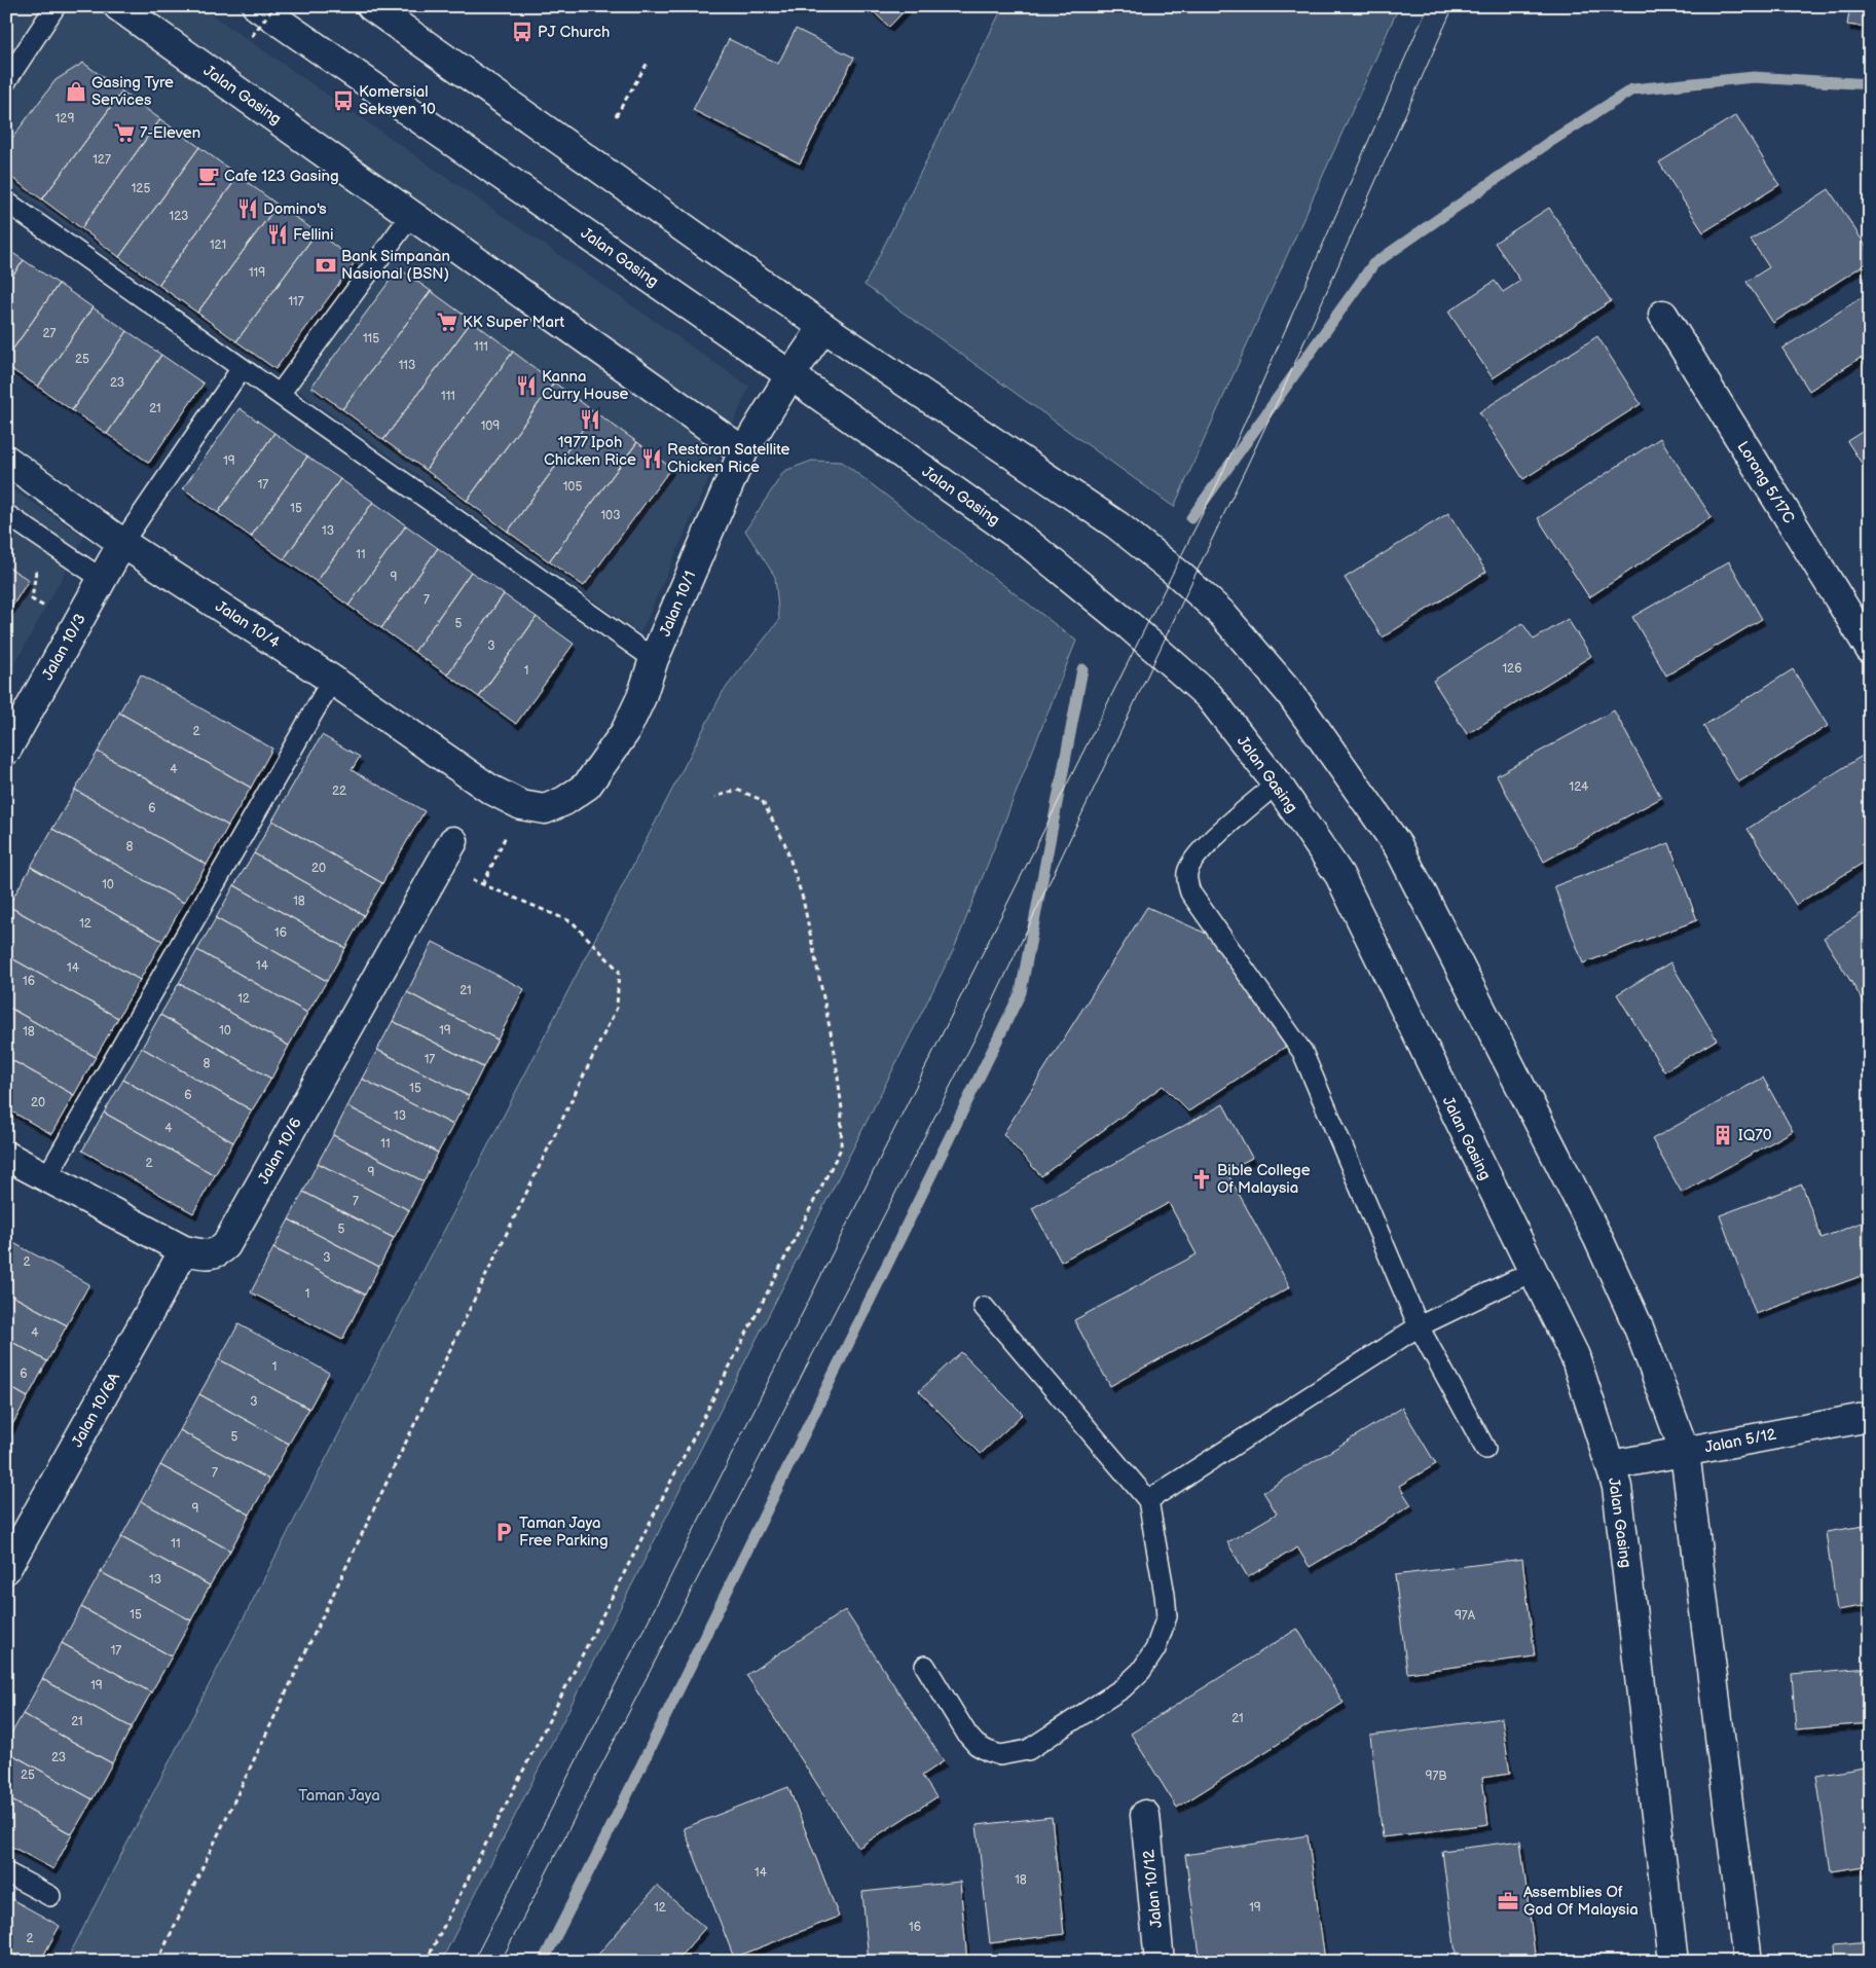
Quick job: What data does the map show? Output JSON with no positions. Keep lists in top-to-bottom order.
{
  "streets": {
    "main road": [
      "Jalan Gasing",
      "Lorong 5/17C",
      "Jalan 10/1",
      "Jalan 10/4",
      "Jalan 10/3",
      "Jalan 10/6",
      "Jalan 10/6A",
      "Jalan 5/12",
      "Jalan 10/12"
    ]
  },
  "crossings": [
    ["Jalan Gasing", "Jalan 10/1"],
    ["Jalan Gasing", "Jalan 5/12"],
    ["Jalan 10/1", "Jalan 10/4"],
    ["Jalan 10/4", "Jalan 10/3"],
    ["Jalan 10/6", "Jalan 10/6A"]
  ],
  "parks": ["Taman Jaya"],
  "places": {
    "bus stop": ["PJ Church", "Komersial Seksyen 10"],
    "shop": ["Gasing Tyre Services"],
    "supermarket": ["7-Eleven", "KK Super Mart"],
    "cafe": ["Cafe 123 Gasing"],
    "restaurant": [
      "Domino's",
      "Fellini",
      "Kanna Curry House",
      "1977 Ipoh Chicken Rice",
      "Restoran Satellite Chicken Rice"
    ],
    "bank": ["Bank Simpanan Nasional (BSN)"],
    "building": ["IQ70"],
    "church": ["Bible College Of Malaysia"],
    "parking": ["Taman Jaya Free Parking"],
    "office": ["Assemblies Of God Of Malaysia"]
  },
  "house_numbers": [
    "129",
    "127",
    "125",
    "123",
    "121",
    "119",
    "117",
    "27",
    "115",
    "111",
    "25",
    "113",
    "23",
    "111",
    "21",
    "109",
    "19",
    "17",
    "105",
    "15",
    "103",
    "13",
    "11",
    "9",
    "7",
    "5",
    "3",
    "126",
    "1",
    "2",
    "4",
    "124",
    "22",
    "6",
    "8",
    "20",
    "10",
    "18",
    "12",
    "16",
    "14",
    "14",
    "16",
    "21",
    "12",
    "10",
    "19",
    "18",
    "17",
    "8",
    "15",
    "6",
    "20",
    "13",
    "4",
    "11",
    "2",
    "9",
    "7",
    "5",
    "3",
    "2",
    "1",
    "4",
    "1",
    "6",
    "3",
    "5",
    "7",
    "9",
    "11",
    "13",
    "15",
    "97A",
    "17",
    "19",
    "21",
    "21",
    "23",
    "25",
    "97B",
    "14",
    "18",
    "12",
    "19",
    "16",
    "2"
  ]
}
